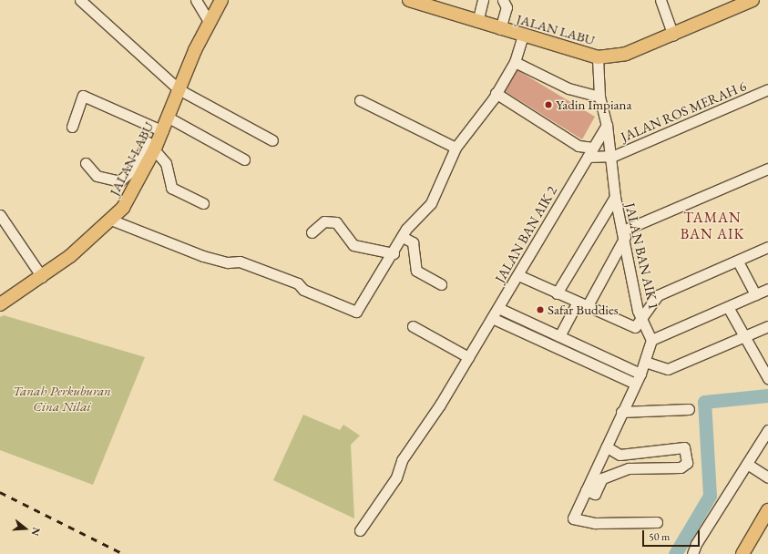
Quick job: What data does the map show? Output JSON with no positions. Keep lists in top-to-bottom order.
{
  "streets": {
    "main road": ["JALAN LABU"],
    "street": ["JALAN ROS MERAH 6", "JALAN BAN AIK 2", "JALAN BAN AIK 1"]
  },
  "crossings": [
    ["JALAN LABU", "JALAN BAN AIK 1"],
    ["JALAN ROS MERAH 6", "JALAN BAN AIK 1"],
    ["JALAN BAN AIK 2", "JALAN BAN AIK 1"]
  ],
  "districts": ["TAMAN BAN AIK"],
  "parks": ["Tanah Perkuburan Cina Nilai"],
  "places": ["Yadin Impiana", "Safar Buddies"],
  "scale_bar": "50 m",
  "north": "right"
}
